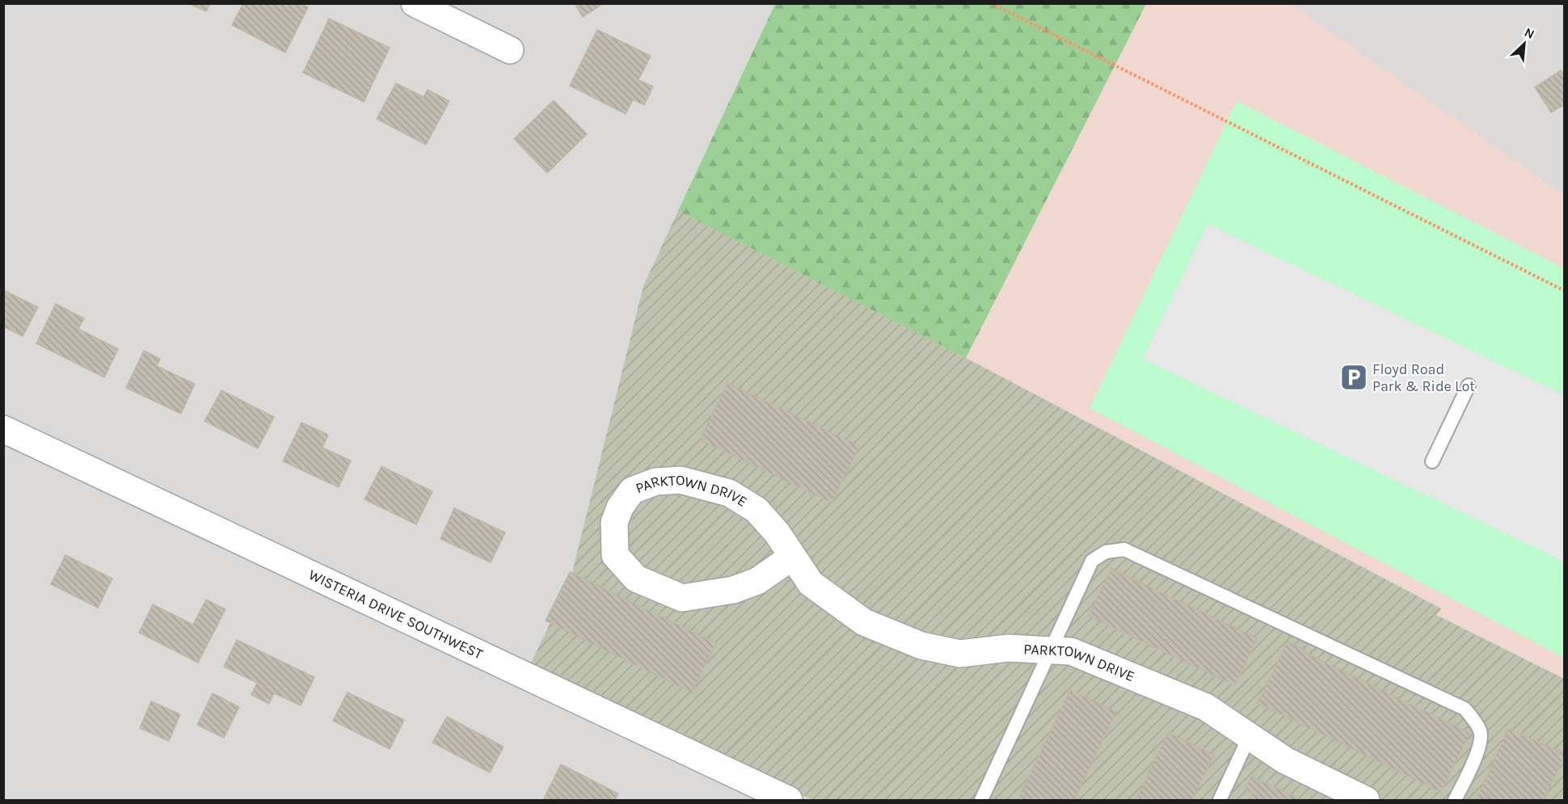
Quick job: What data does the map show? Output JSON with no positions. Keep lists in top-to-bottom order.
{
  "streets": {
    "street": ["PARKTOWN DRIVE", "WISTERIA DRIVE SOUTHWEST"]
  },
  "places": {
    "parking": ["Floyd Road Park & Ride Lot"]
  },
  "north": "top right"
}
